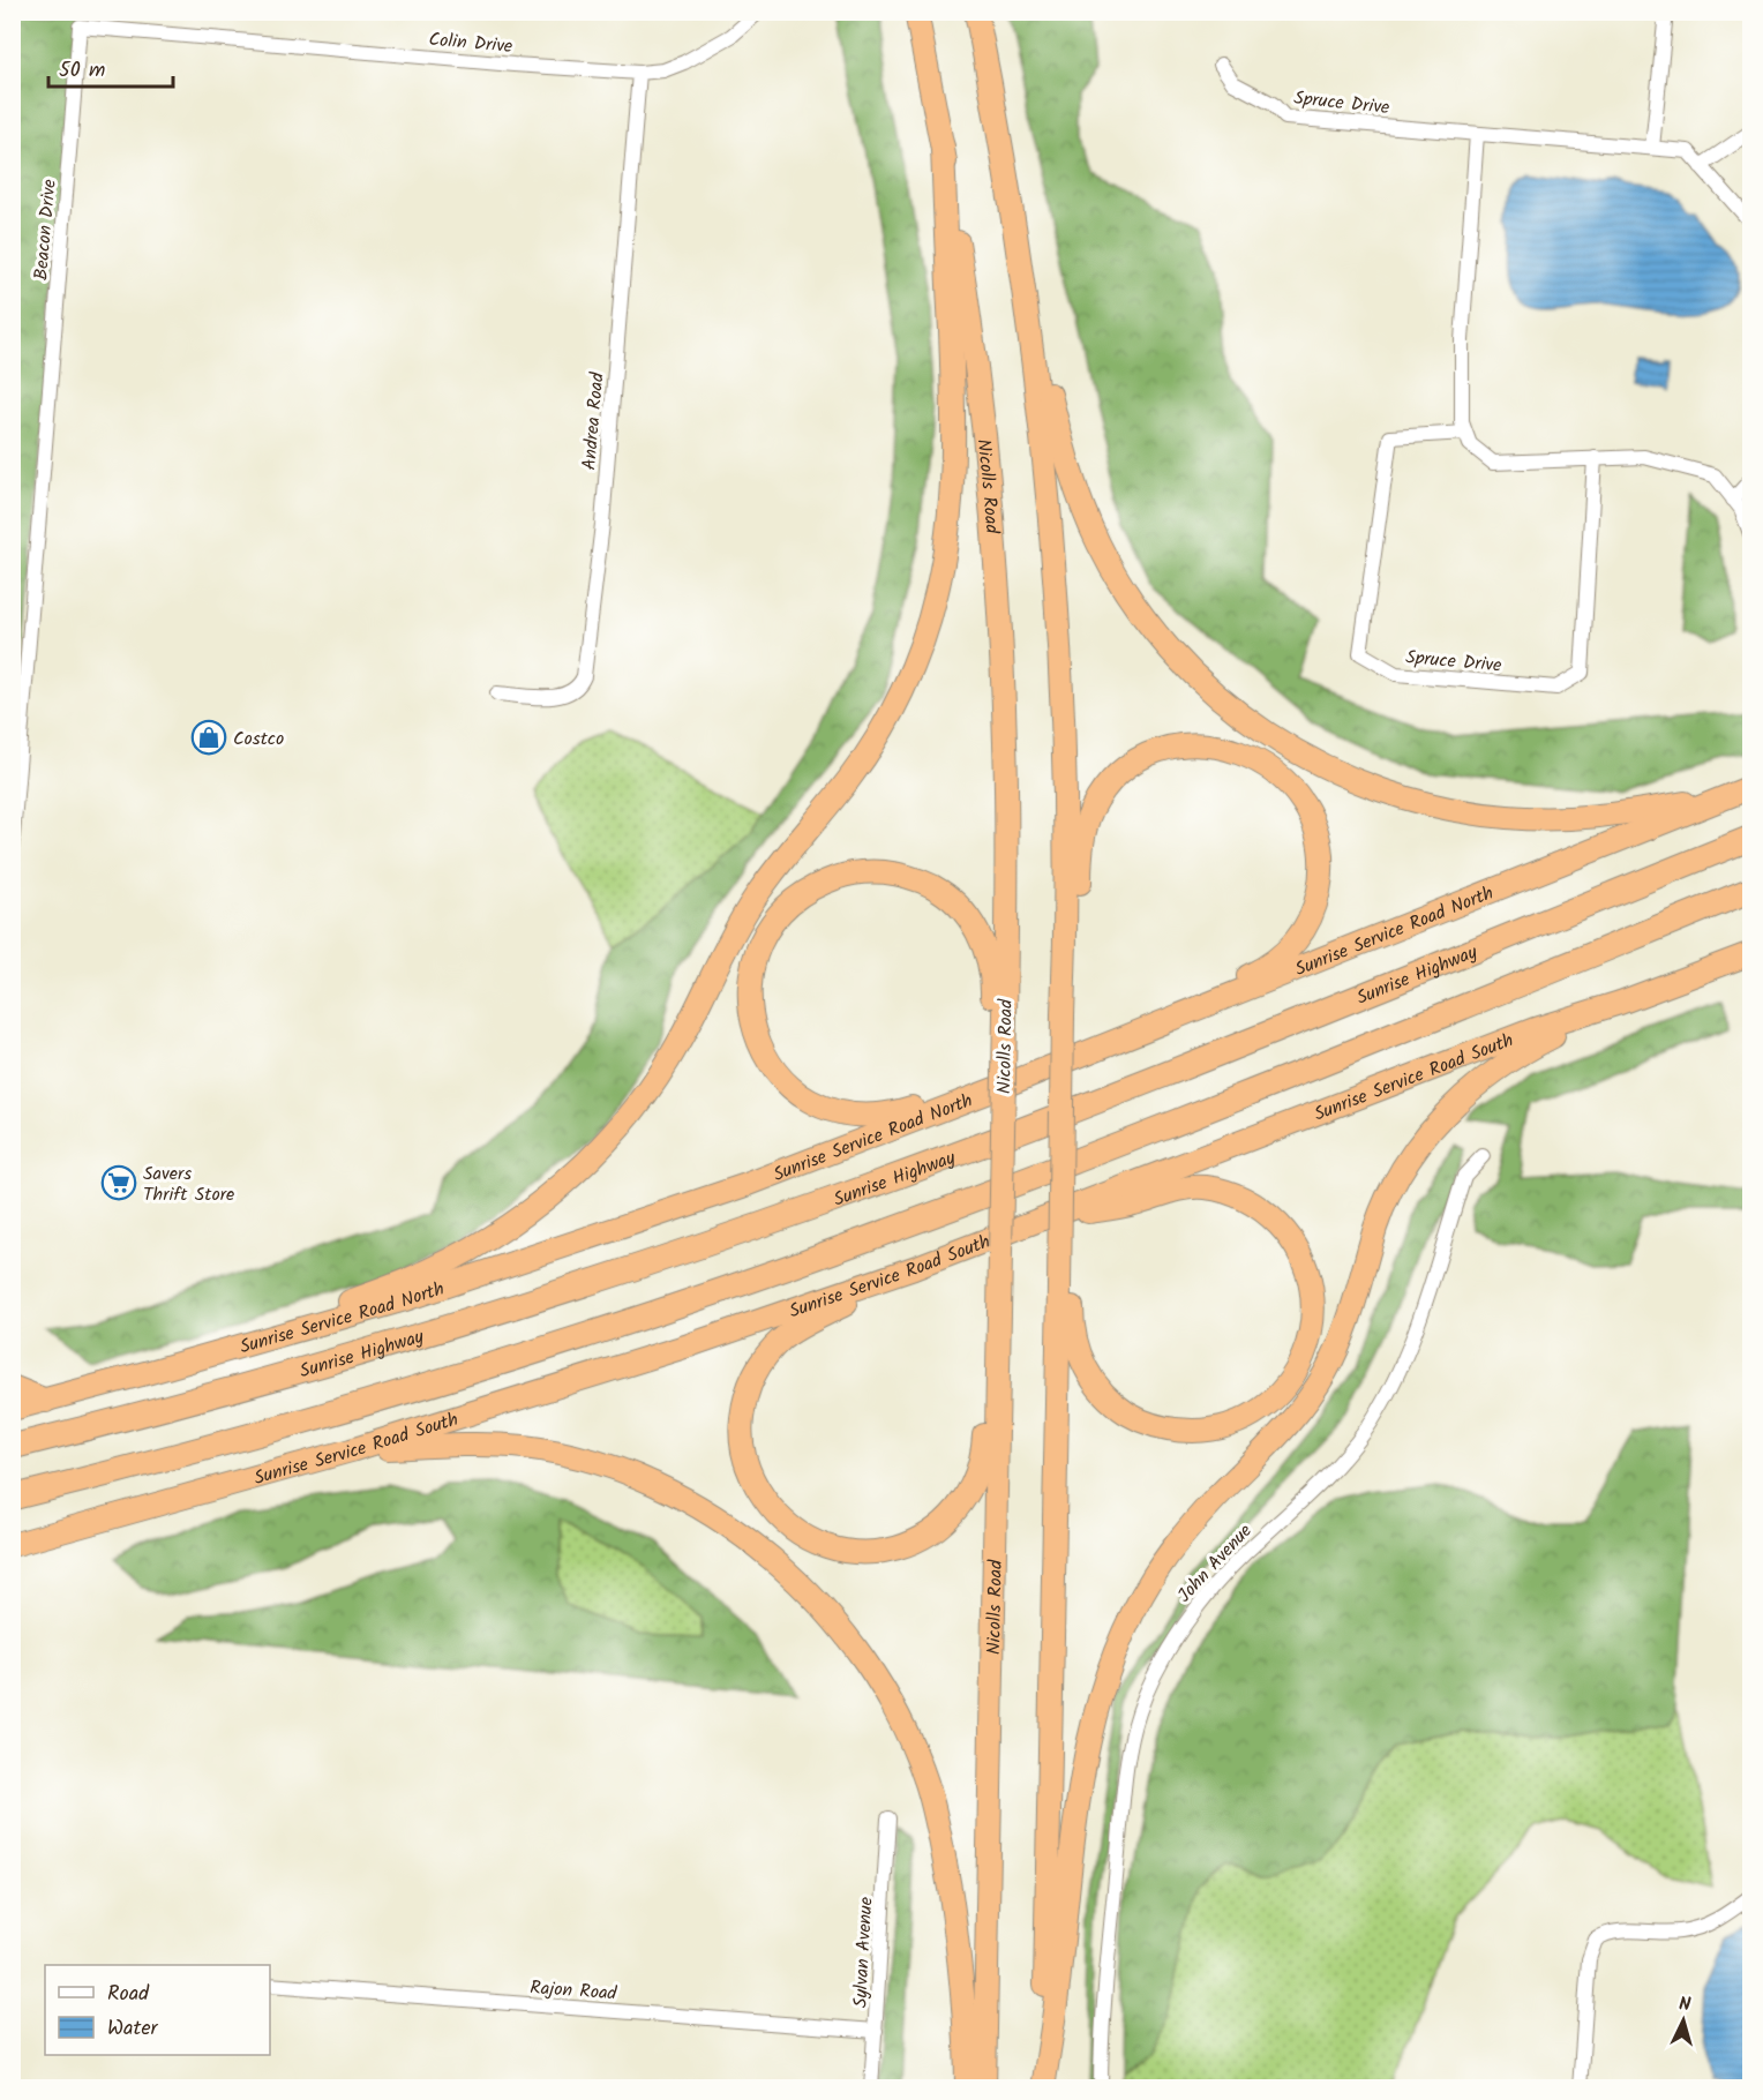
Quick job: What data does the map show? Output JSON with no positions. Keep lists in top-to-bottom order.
{
  "streets": {
    "highway": [
      "Nicolls Road",
      "Sunrise Service Road North",
      "Sunrise Highway",
      "Sunrise Service Road South"
    ],
    "street": [
      "Colin Drive",
      "Spruce Drive",
      "Beacon Drive",
      "Andrea Road",
      "John Avenue",
      "Sylvan Avenue",
      "Rajon Road"
    ]
  },
  "crossings": [
    ["Colin Drive", "Beacon Drive"],
    ["Colin Drive", "Andrea Road"],
    ["Sylvan Avenue", "Rajon Road"]
  ],
  "places": {
    "shop": ["Costco"],
    "supermarket": ["Savers Thrift Store"]
  },
  "legend": ["Road", "Water"],
  "scale_bar": "50 m",
  "north": "top"
}
